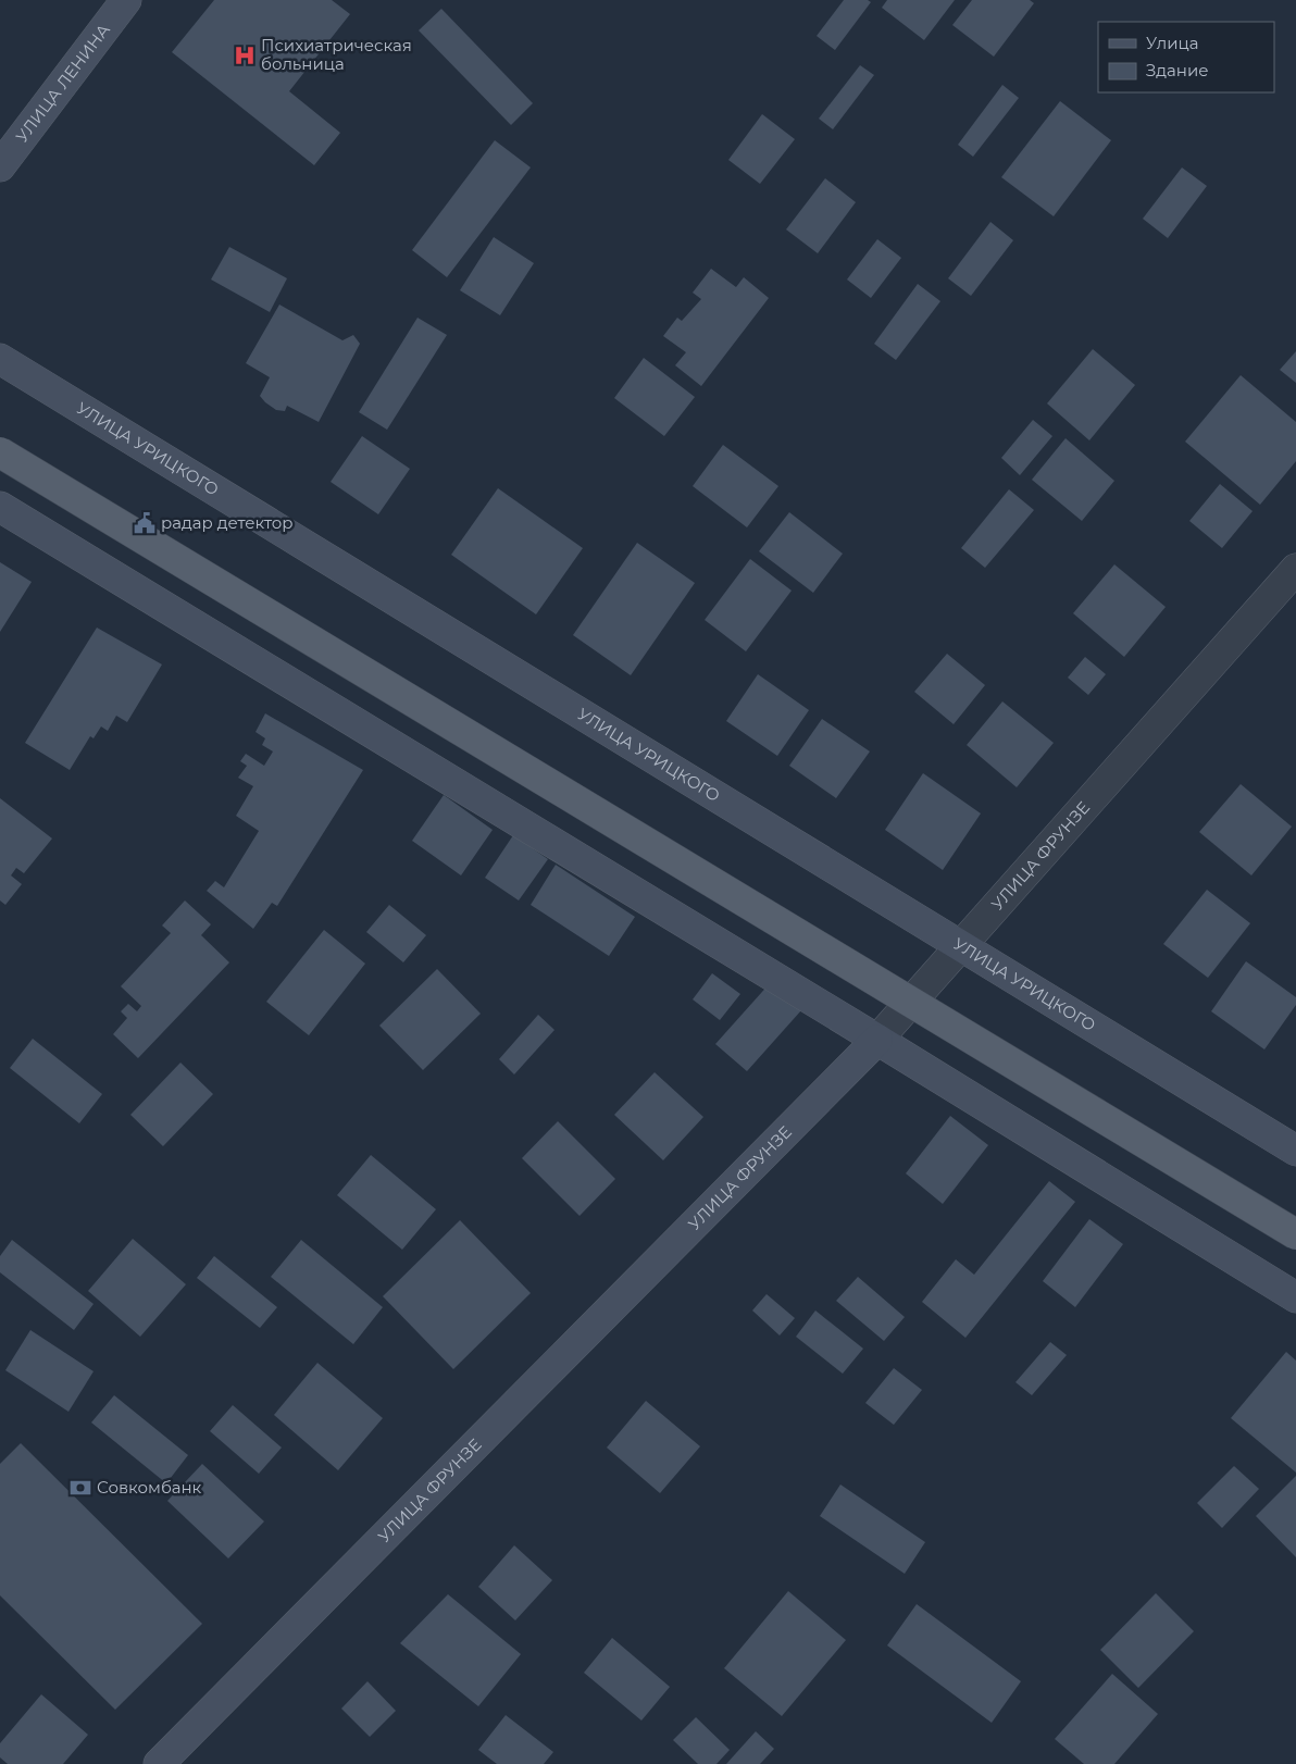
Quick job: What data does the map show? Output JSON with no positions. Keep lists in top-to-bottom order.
{
  "streets": {
    "street": ["УЛИЦА ЛЕНИНА", "УЛИЦА УРИЦКОГО", "УЛИЦА ФРУНЗЕ"]
  },
  "crossings": [
    ["УЛИЦА УРИЦКОГО", "УЛИЦА ФРУНЗЕ"]
  ],
  "places": {
    "hospital": ["Психиатрическая больница"],
    "public building": ["радар детектор"],
    "bank": ["Совкомбанк"]
  },
  "legend": ["Улица", "Здание"]
}
